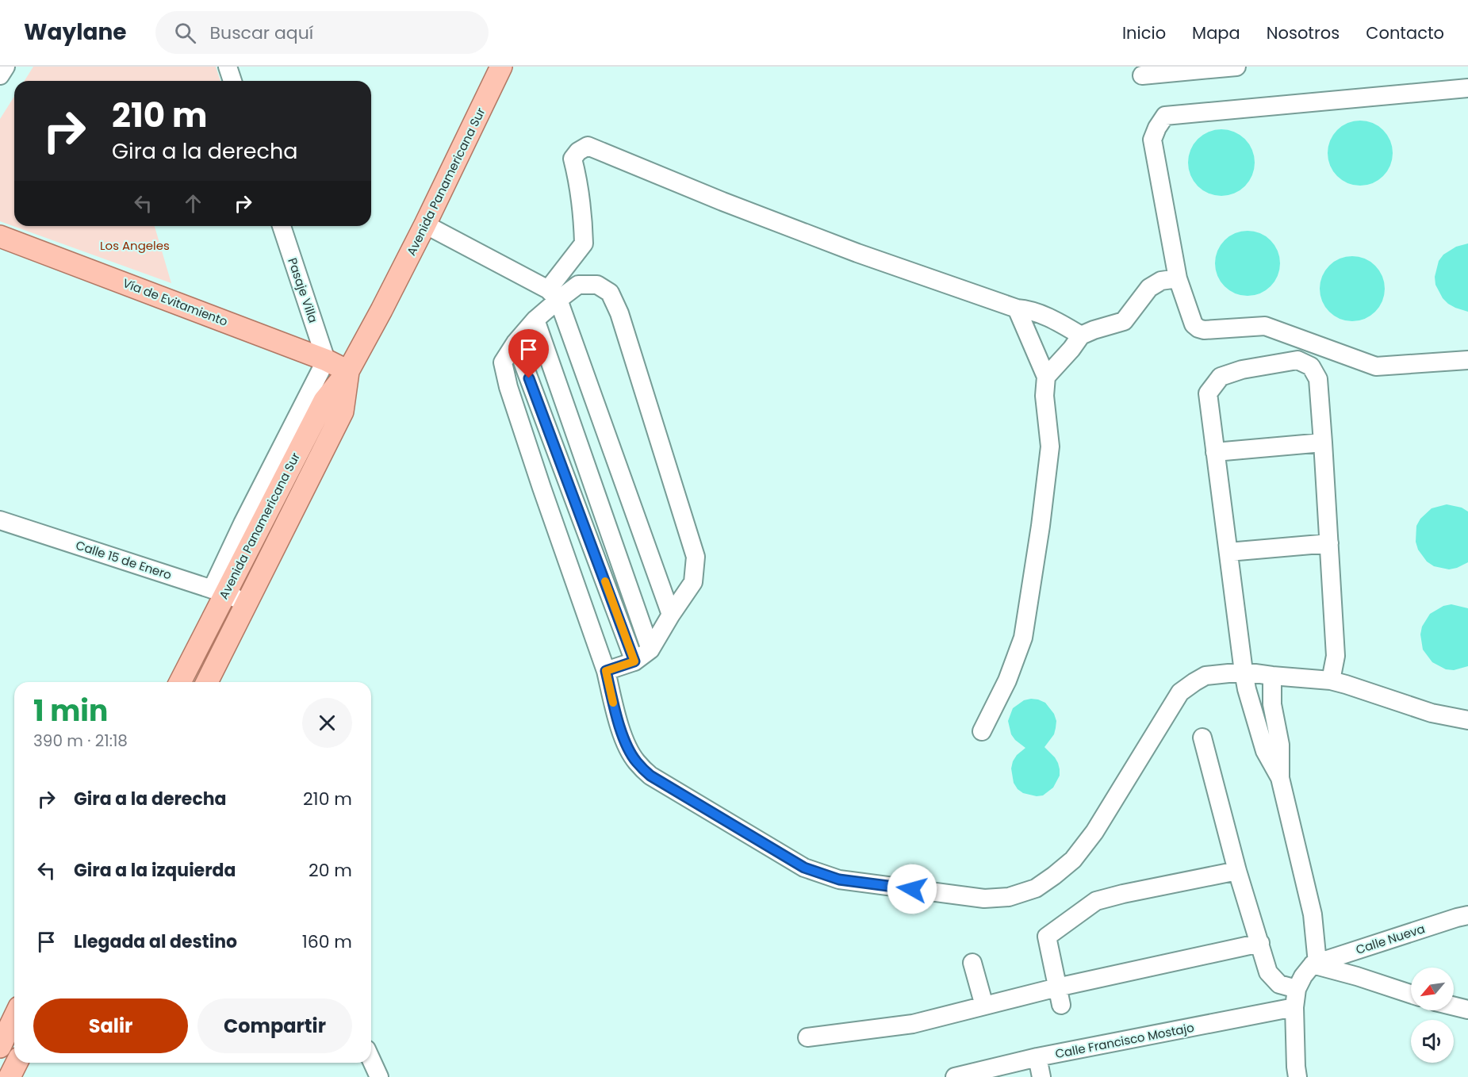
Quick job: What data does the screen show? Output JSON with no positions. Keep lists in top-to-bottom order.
{
  "streets": {
    "main road": ["Avenida Panamericana Sur", "Vía de Evitamiento"],
    "street": [
      "Pasaje Villa",
      "Calle 15 de Enero",
      "Calle Nueva",
      "Calle Francisco Mostajo"
    ]
  },
  "crossings": [
    ["Avenida Panamericana Sur", "Pasaje Villa"],
    ["Avenida Panamericana Sur", "Vía de Evitamiento"],
    ["Avenida Panamericana Sur", "Calle 15 de Enero"],
    ["Pasaje Villa", "Vía de Evitamiento"]
  ],
  "parks": ["Los Angeles"],
  "north": "bottom left",
  "page": {
    "header": "Waylane",
    "search": "Buscar aquí",
    "nav": [
      "Inicio",
      "Mapa",
      "Nosotros",
      "Contacto"
    ],
    "turn": ["210 m", "Gira a la derecha"],
    "heading": ["1 min", "390 m · 21:18"],
    "list": [
      {
        "name": "Gira a la derecha",
        "value": "210 m"
      },
      {
        "name": "Gira a la izquierda",
        "value": "20 m"
      },
      {
        "name": "Llegada al destino",
        "value": "160 m"
      }
    ],
    "buttons": ["Salir", "Compartir"]
  }
}
